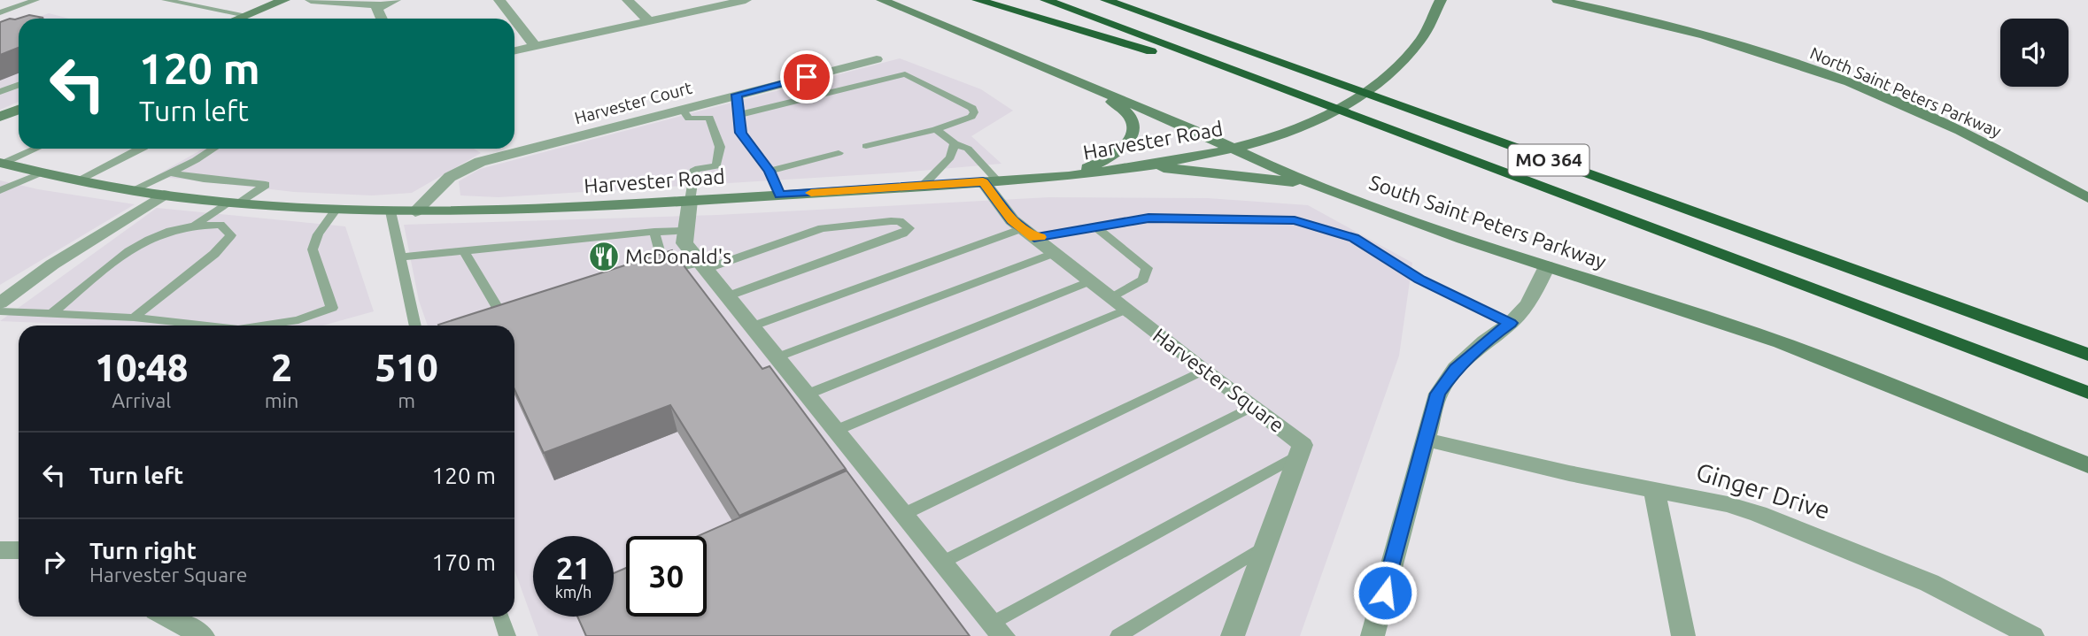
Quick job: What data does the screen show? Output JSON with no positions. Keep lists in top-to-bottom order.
{
  "streets": {
    "highway": ["MO 364"],
    "main road": ["North Saint Peters Parkway", "Harvester Road", "South Saint Peters Parkway"],
    "street": ["Harvester Court", "Harvester Square", "Ginger Drive"]
  },
  "crossings": [
    ["Harvester Court", "Harvester Road"],
    ["Harvester Road", "South Saint Peters Parkway"],
    ["Harvester Road", "Harvester Square"]
  ],
  "places": {
    "restaurant": ["McDonald's"]
  },
  "page": {
    "turn": ["120 m", "Turn left"],
    "eta": [
      "10:48",
      "Arrival",
      "2",
      "min",
      "510",
      "m"
    ],
    "list": [
      {
        "name": "Turn left",
        "value": "120 m"
      },
      {
        "name": "Turn right",
        "note": "Harvester Square",
        "value": "170 m"
      }
    ],
    "speed": "21 km/h",
    "limit": "30"
  }
}
